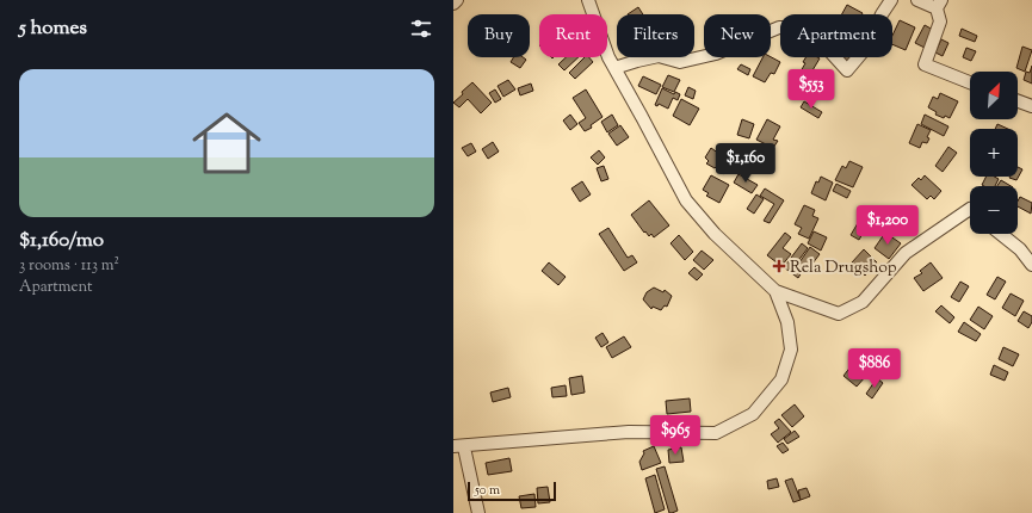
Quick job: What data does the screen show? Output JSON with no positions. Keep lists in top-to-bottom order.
{
  "places": {
    "health": ["Rela Drugshop"]
  },
  "scale_bar": "50 m",
  "north": "top right",
  "page": {
    "heading": "5 homes",
    "chip": [
      "Buy",
      "Rent",
      "Filters",
      "New",
      "Apartment"
    ],
    "list": [
      {
        "name": "$1,160/mo",
        "note": "3 rooms · 113 m² · Apartment"
      }
    ],
    "price": [
      "$553",
      "$1,160",
      "$1,200",
      "$886",
      "$965"
    ],
    "map_buttons": ["+", "−"],
    "scale": "50 m"
  }
}
